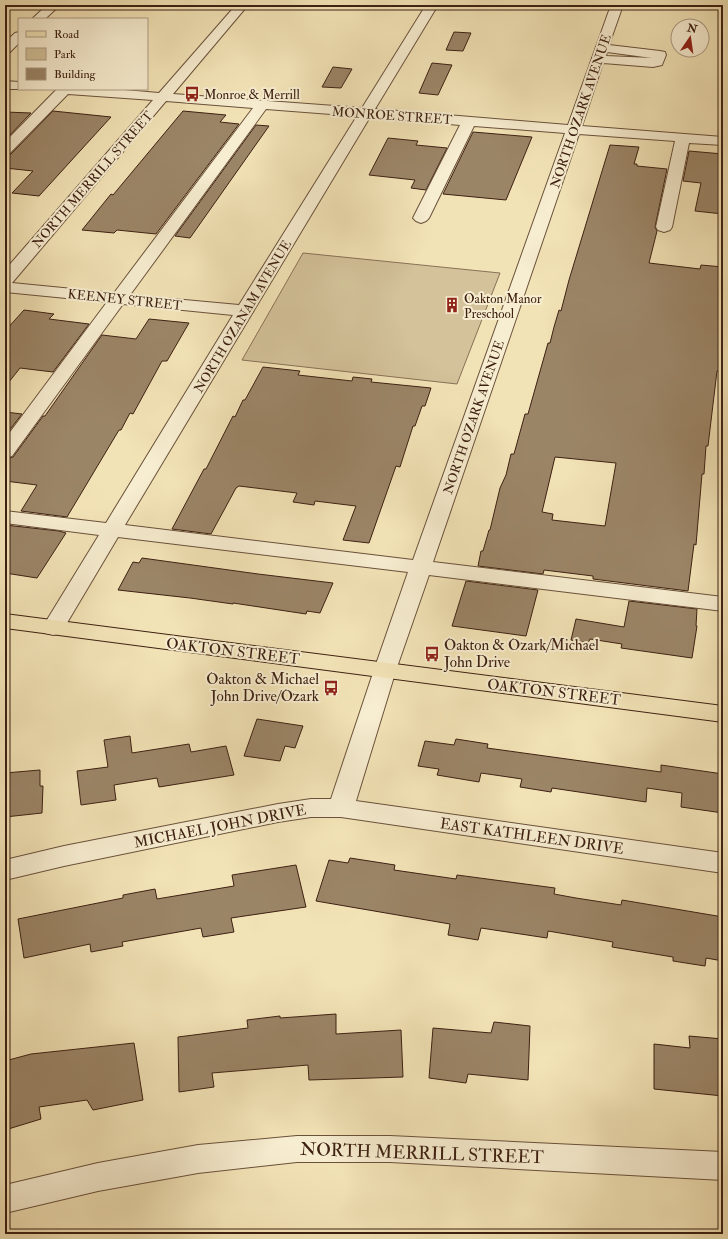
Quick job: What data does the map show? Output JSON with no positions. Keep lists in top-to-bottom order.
{
  "streets": {
    "main road": ["OAKTON STREET"],
    "street": [
      "NORTH OZARK AVENUE",
      "MONROE STREET",
      "NORTH MERRILL STREET",
      "KEENEY STREET",
      "NORTH OZANAM AVENUE",
      "MICHAEL JOHN DRIVE",
      "EAST KATHLEEN DRIVE"
    ]
  },
  "crossings": [
    ["NORTH OZARK AVENUE", "MONROE STREET"],
    ["NORTH OZARK AVENUE", "OAKTON STREET"],
    ["MONROE STREET", "NORTH MERRILL STREET"],
    ["MONROE STREET", "NORTH OZANAM AVENUE"],
    ["KEENEY STREET", "NORTH OZANAM AVENUE"],
    ["NORTH OZANAM AVENUE", "OAKTON STREET"],
    ["MICHAEL JOHN DRIVE", "EAST KATHLEEN DRIVE"]
  ],
  "places": {
    "bus stop": ["Monroe & Merrill", "Oakton & Ozark/Michael John Drive", "Oakton & Michael John Drive/Ozark"],
    "building": ["Oakton Manor Preschool"]
  },
  "legend": ["Road", "Park", "Building"],
  "north": "top"
}
